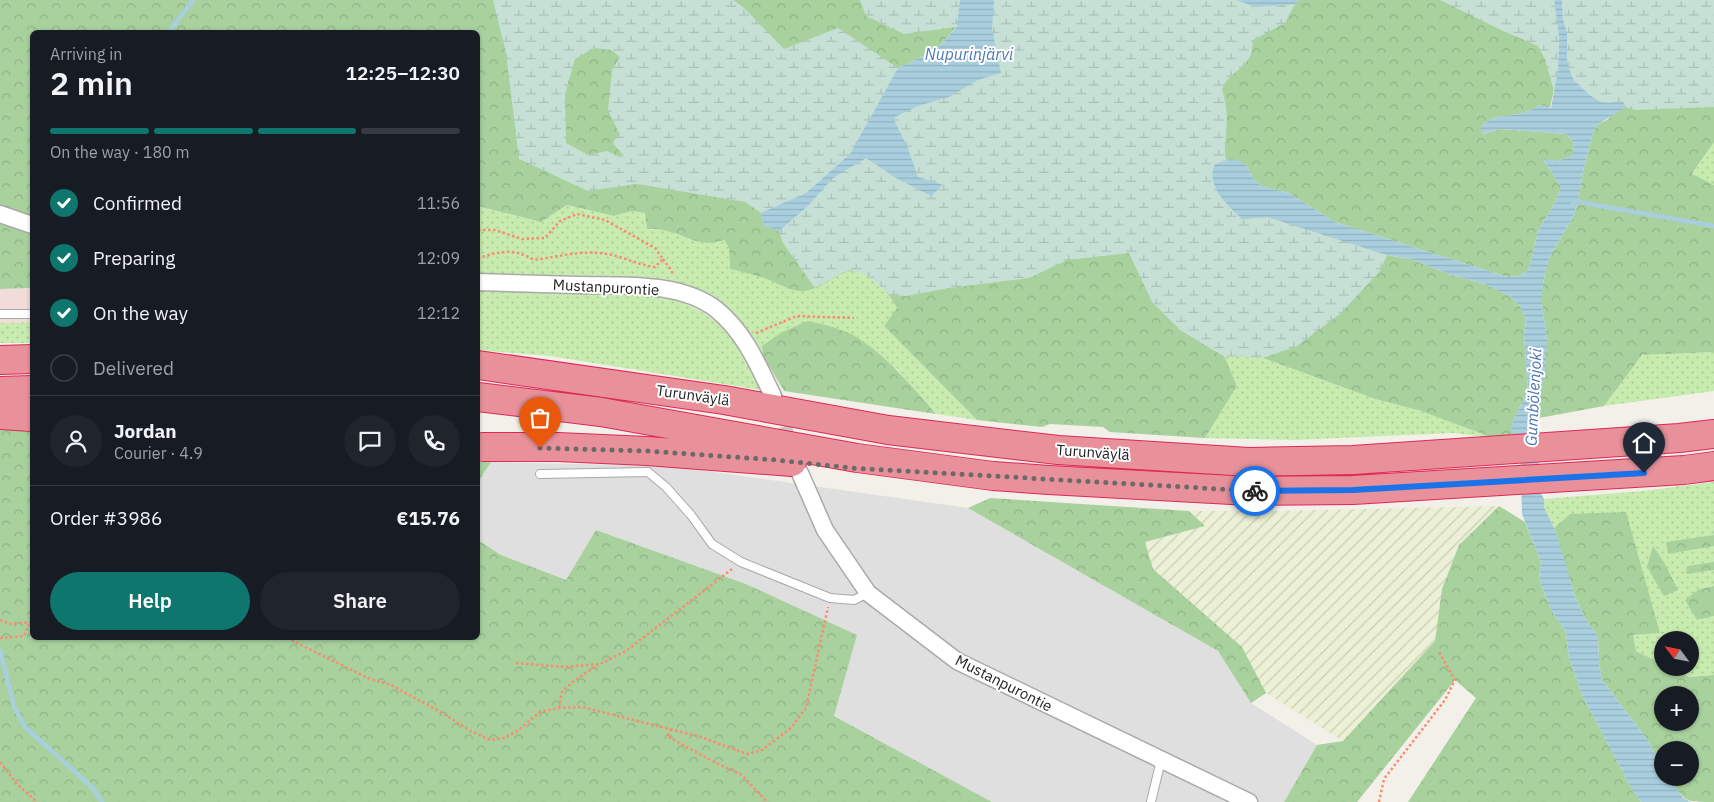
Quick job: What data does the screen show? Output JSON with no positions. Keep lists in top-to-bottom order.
{
  "streets": {
    "highway": ["Turunväylä"],
    "street": ["Mustanpurontie"]
  },
  "water": ["Nupurinjärvi", "Gumbölenjoki"],
  "north": "top left",
  "page": {
    "heading": ["2 min", "Arriving in", "12:25–12:30"],
    "panel": [
      "Jordan",
      "Courier · 4.9",
      "Order #3986",
      "€15.76"
    ],
    "bar": "On the way · 180 m",
    "list": [
      ["Confirmed", "11:56"],
      ["Preparing", "12:09"],
      ["On the way", "12:12"],
      "Delivered"
    ],
    "buttons": ["Help", "Share"],
    "map_buttons": ["+", "−"]
  }
}
